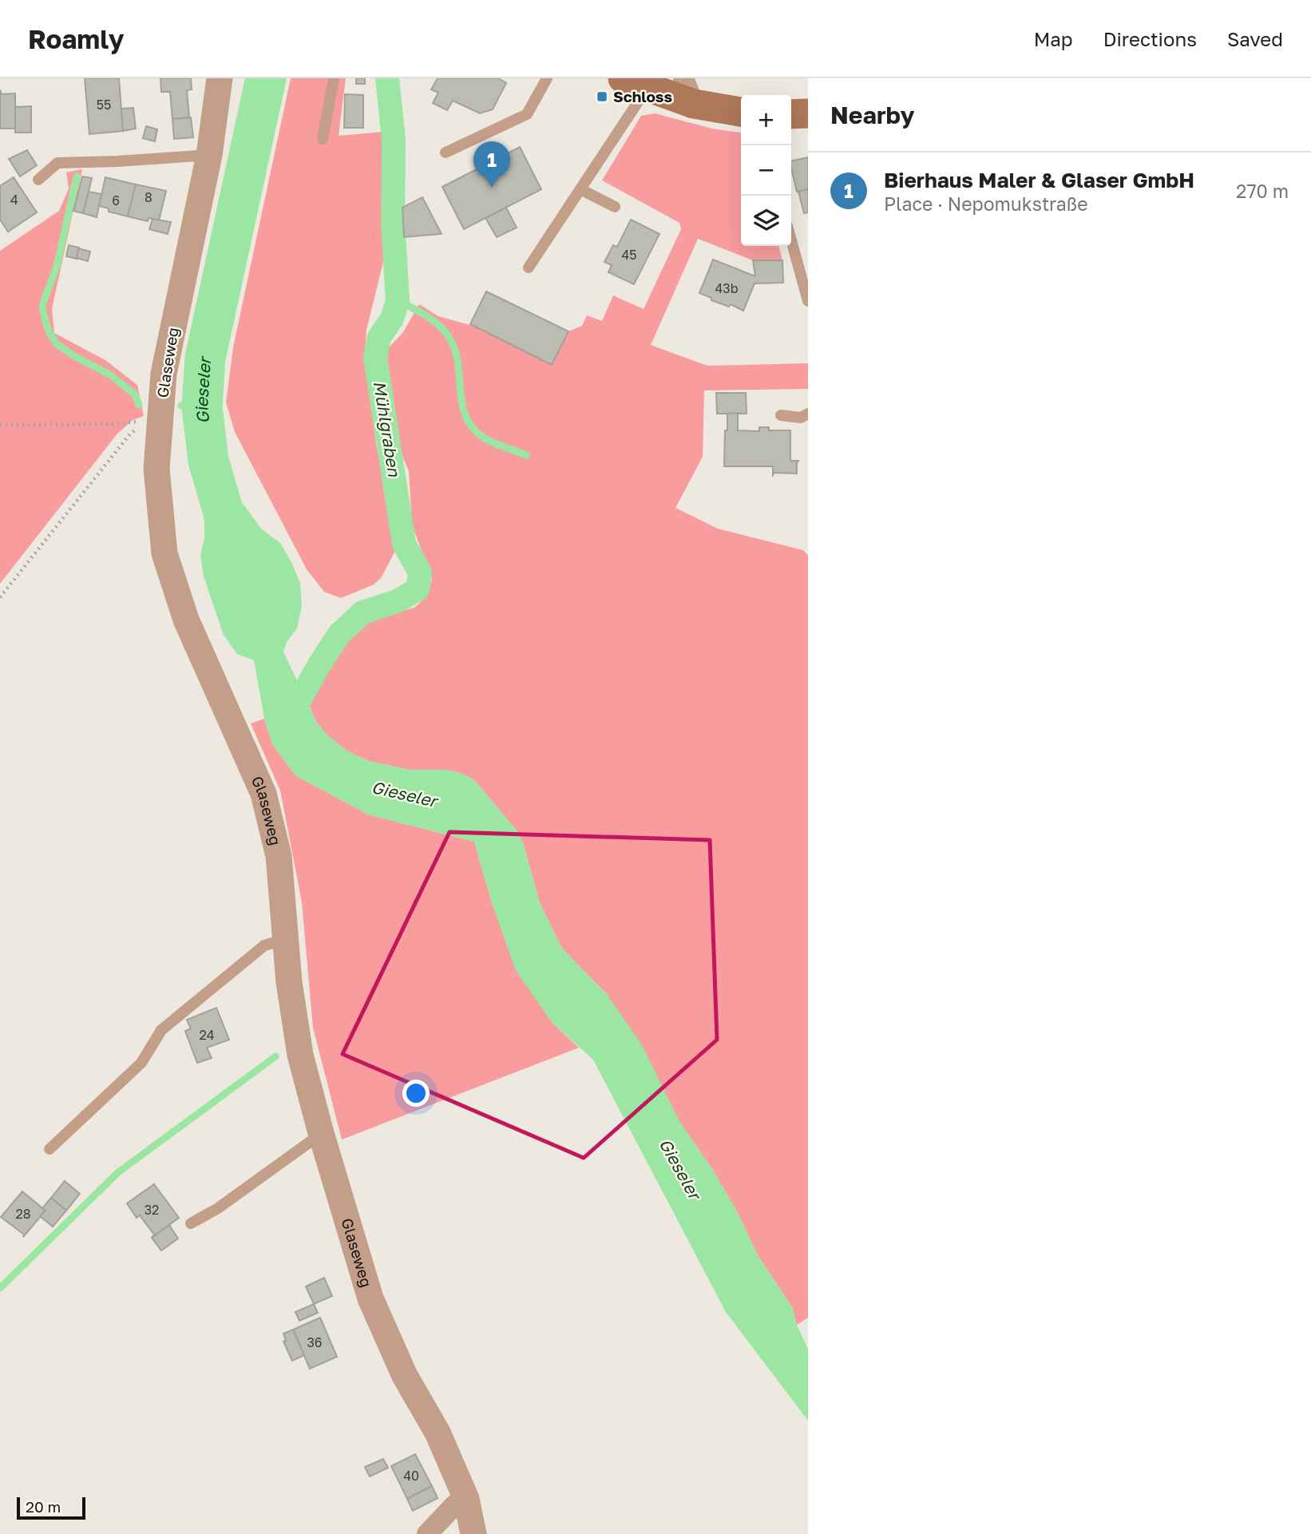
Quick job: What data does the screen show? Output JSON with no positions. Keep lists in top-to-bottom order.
{
  "streets": {
    "street": ["Glaseweg"]
  },
  "water": ["Gieseler", "Mühlgraben"],
  "places": {
    "transit": ["Schloss"]
  },
  "house_numbers": [
    "55",
    "8",
    "4",
    "6",
    "45",
    "43b",
    "24",
    "32",
    "28",
    "36",
    "40"
  ],
  "scale_bar": "20 m",
  "page": {
    "header": "Roamly",
    "nav": ["Map", "Directions", "Saved"],
    "heading": "Nearby",
    "map_buttons": ["+", "−"],
    "pins": "1",
    "list": [
      {
        "mark": "1",
        "name": "Bierhaus Maler & Glaser GmbH",
        "note": "Place · Nepomukstraße",
        "value": "270 m"
      }
    ],
    "scale": "20 m"
  }
}
